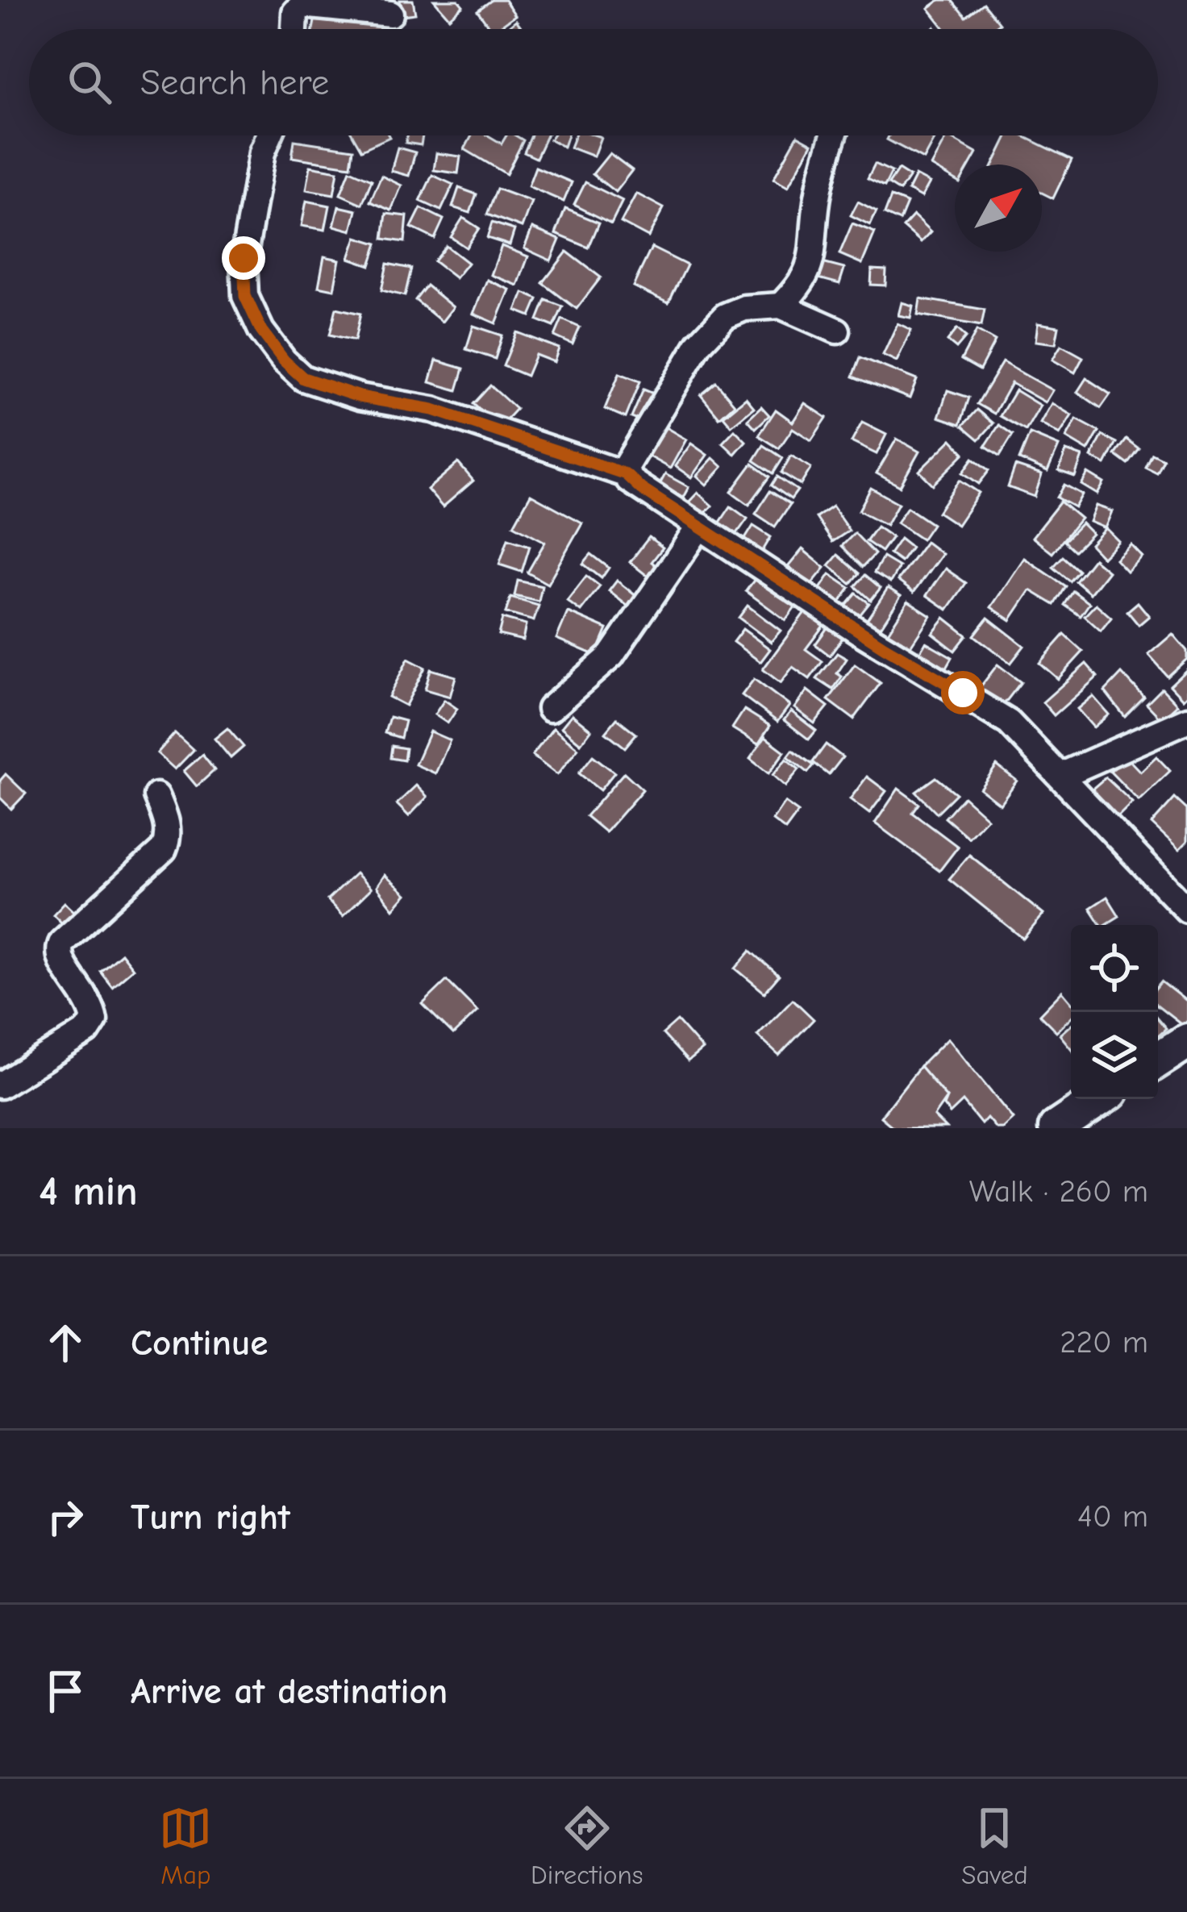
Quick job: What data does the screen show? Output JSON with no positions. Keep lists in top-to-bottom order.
{
  "north": "top right",
  "page": {
    "search": "Search here",
    "heading": ["4 min", "Walk · 260 m"],
    "list": [
      ["Continue", "220 m"],
      ["Turn right", "40 m"],
      "Arrive at destination"
    ],
    "nav": ["Map", "Directions", "Saved"]
  }
}
